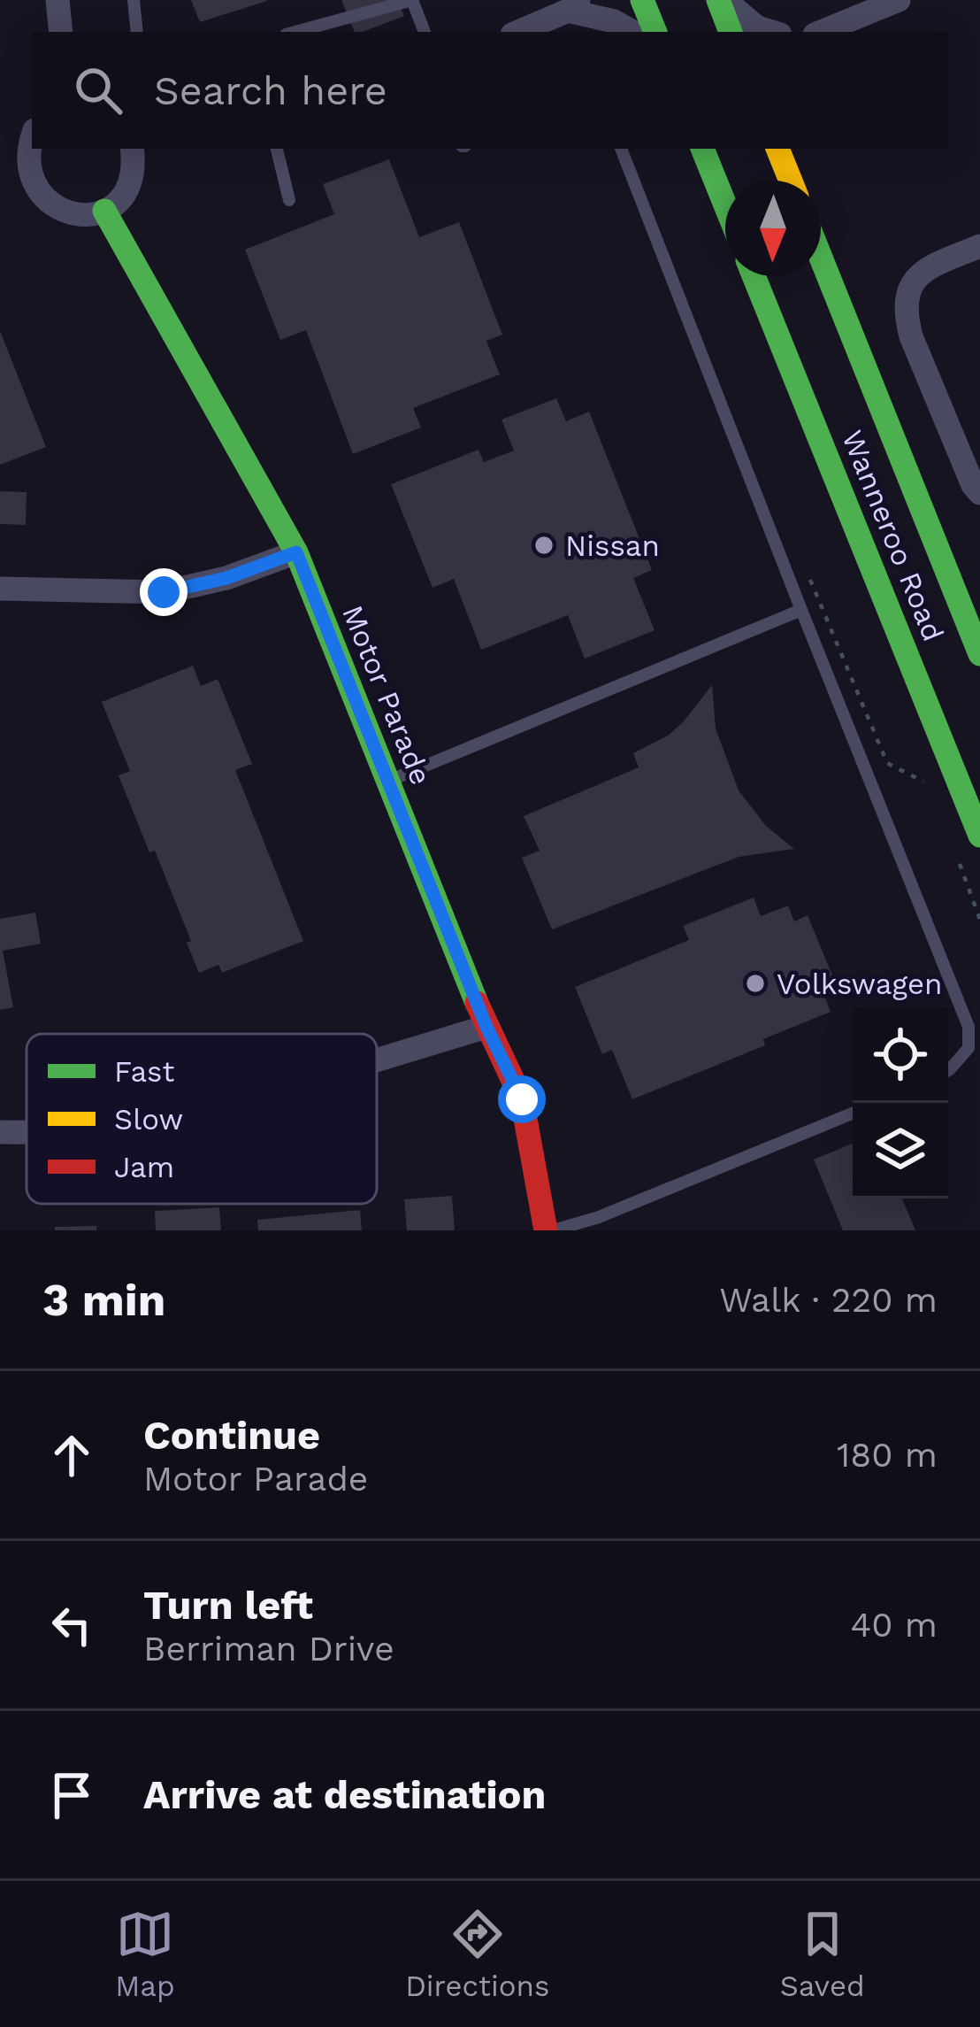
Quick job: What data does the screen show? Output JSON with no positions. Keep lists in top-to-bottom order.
{
  "streets": {
    "main road": ["Wanneroo Road", "Motor Parade"]
  },
  "places": ["Nissan", "Volkswagen"],
  "legend": ["Fast", "Slow", "Jam"],
  "north": "bottom",
  "page": {
    "search": "Search here",
    "heading": ["3 min", "Walk · 220 m"],
    "list": [
      ["Continue", "Motor Parade", "180 m"],
      ["Turn left", "Berriman Drive", "40 m"],
      "Arrive at destination"
    ],
    "nav": ["Map", "Directions", "Saved"]
  }
}
